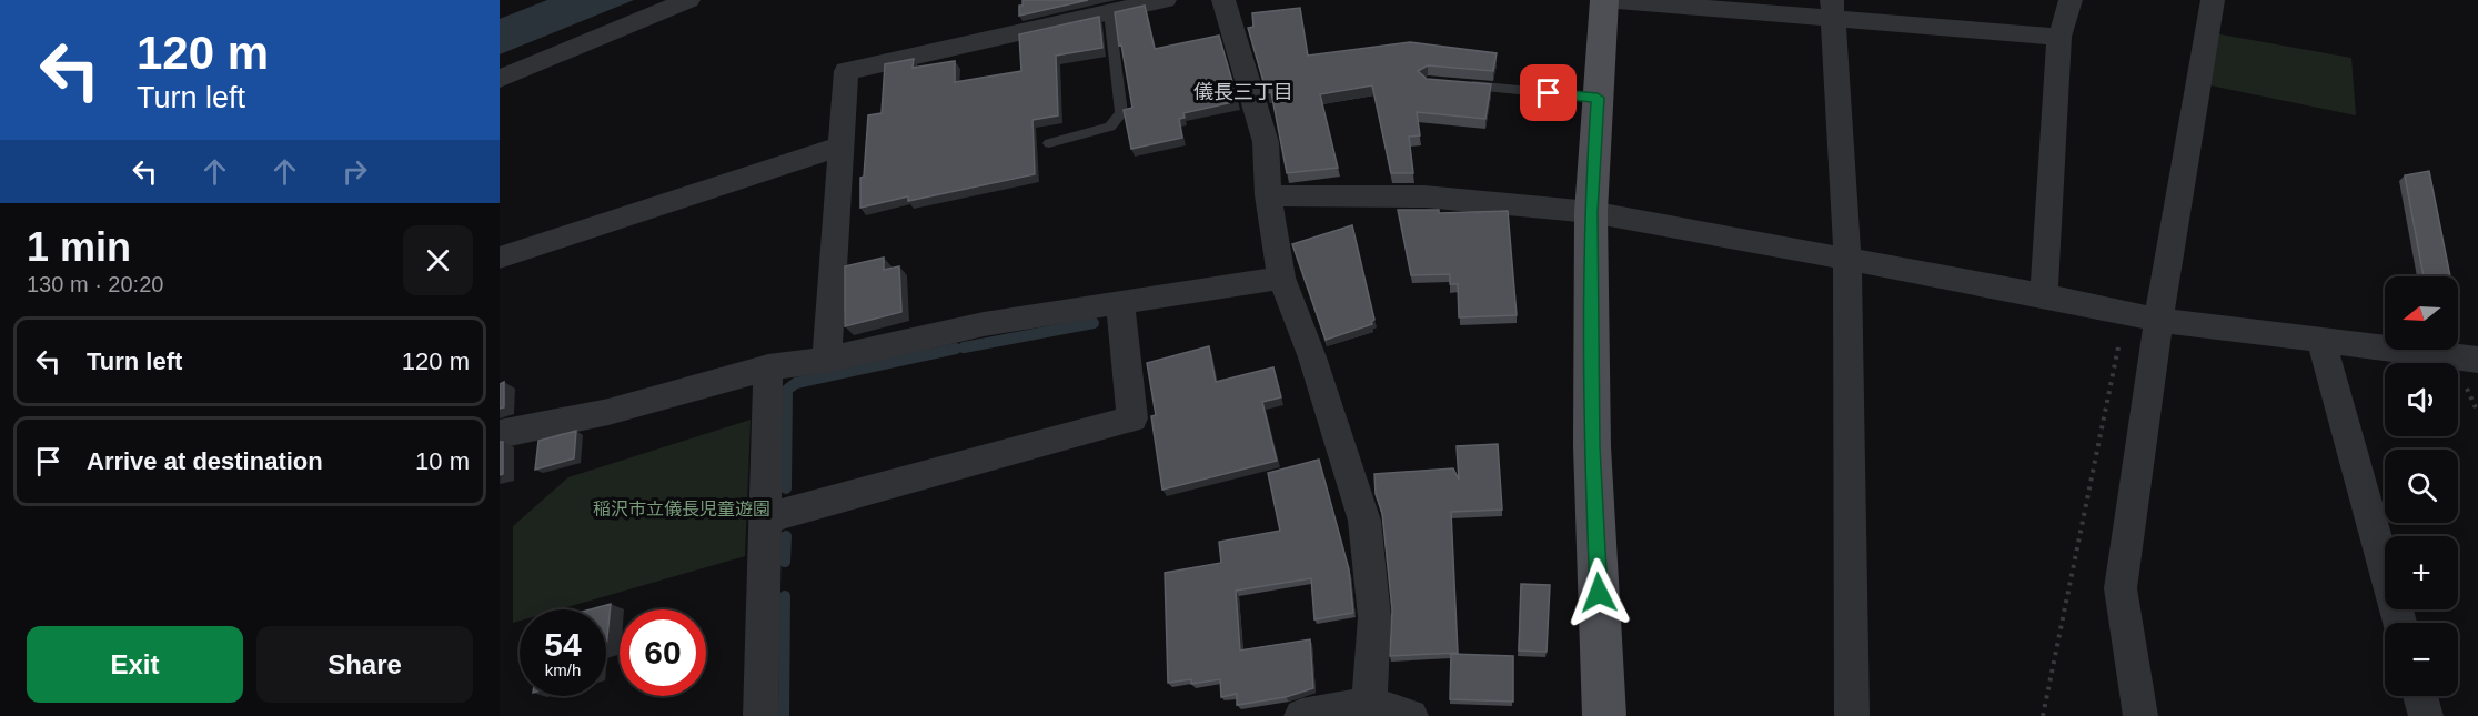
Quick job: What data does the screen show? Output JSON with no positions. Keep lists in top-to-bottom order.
{
  "districts": ["儀長三丁目"],
  "parks": ["稲沢市立儀長児童遊園"],
  "north": "left",
  "page": {
    "turn": ["120 m", "Turn left"],
    "heading": ["1 min", "130 m · 20:20"],
    "map_buttons": ["+", "−"],
    "list": [
      {
        "name": "Turn left",
        "value": "120 m"
      },
      {
        "name": "Arrive at destination",
        "value": "10 m"
      }
    ],
    "speed": "54 km/h",
    "limit": "60",
    "buttons": ["Exit", "Share"]
  }
}
